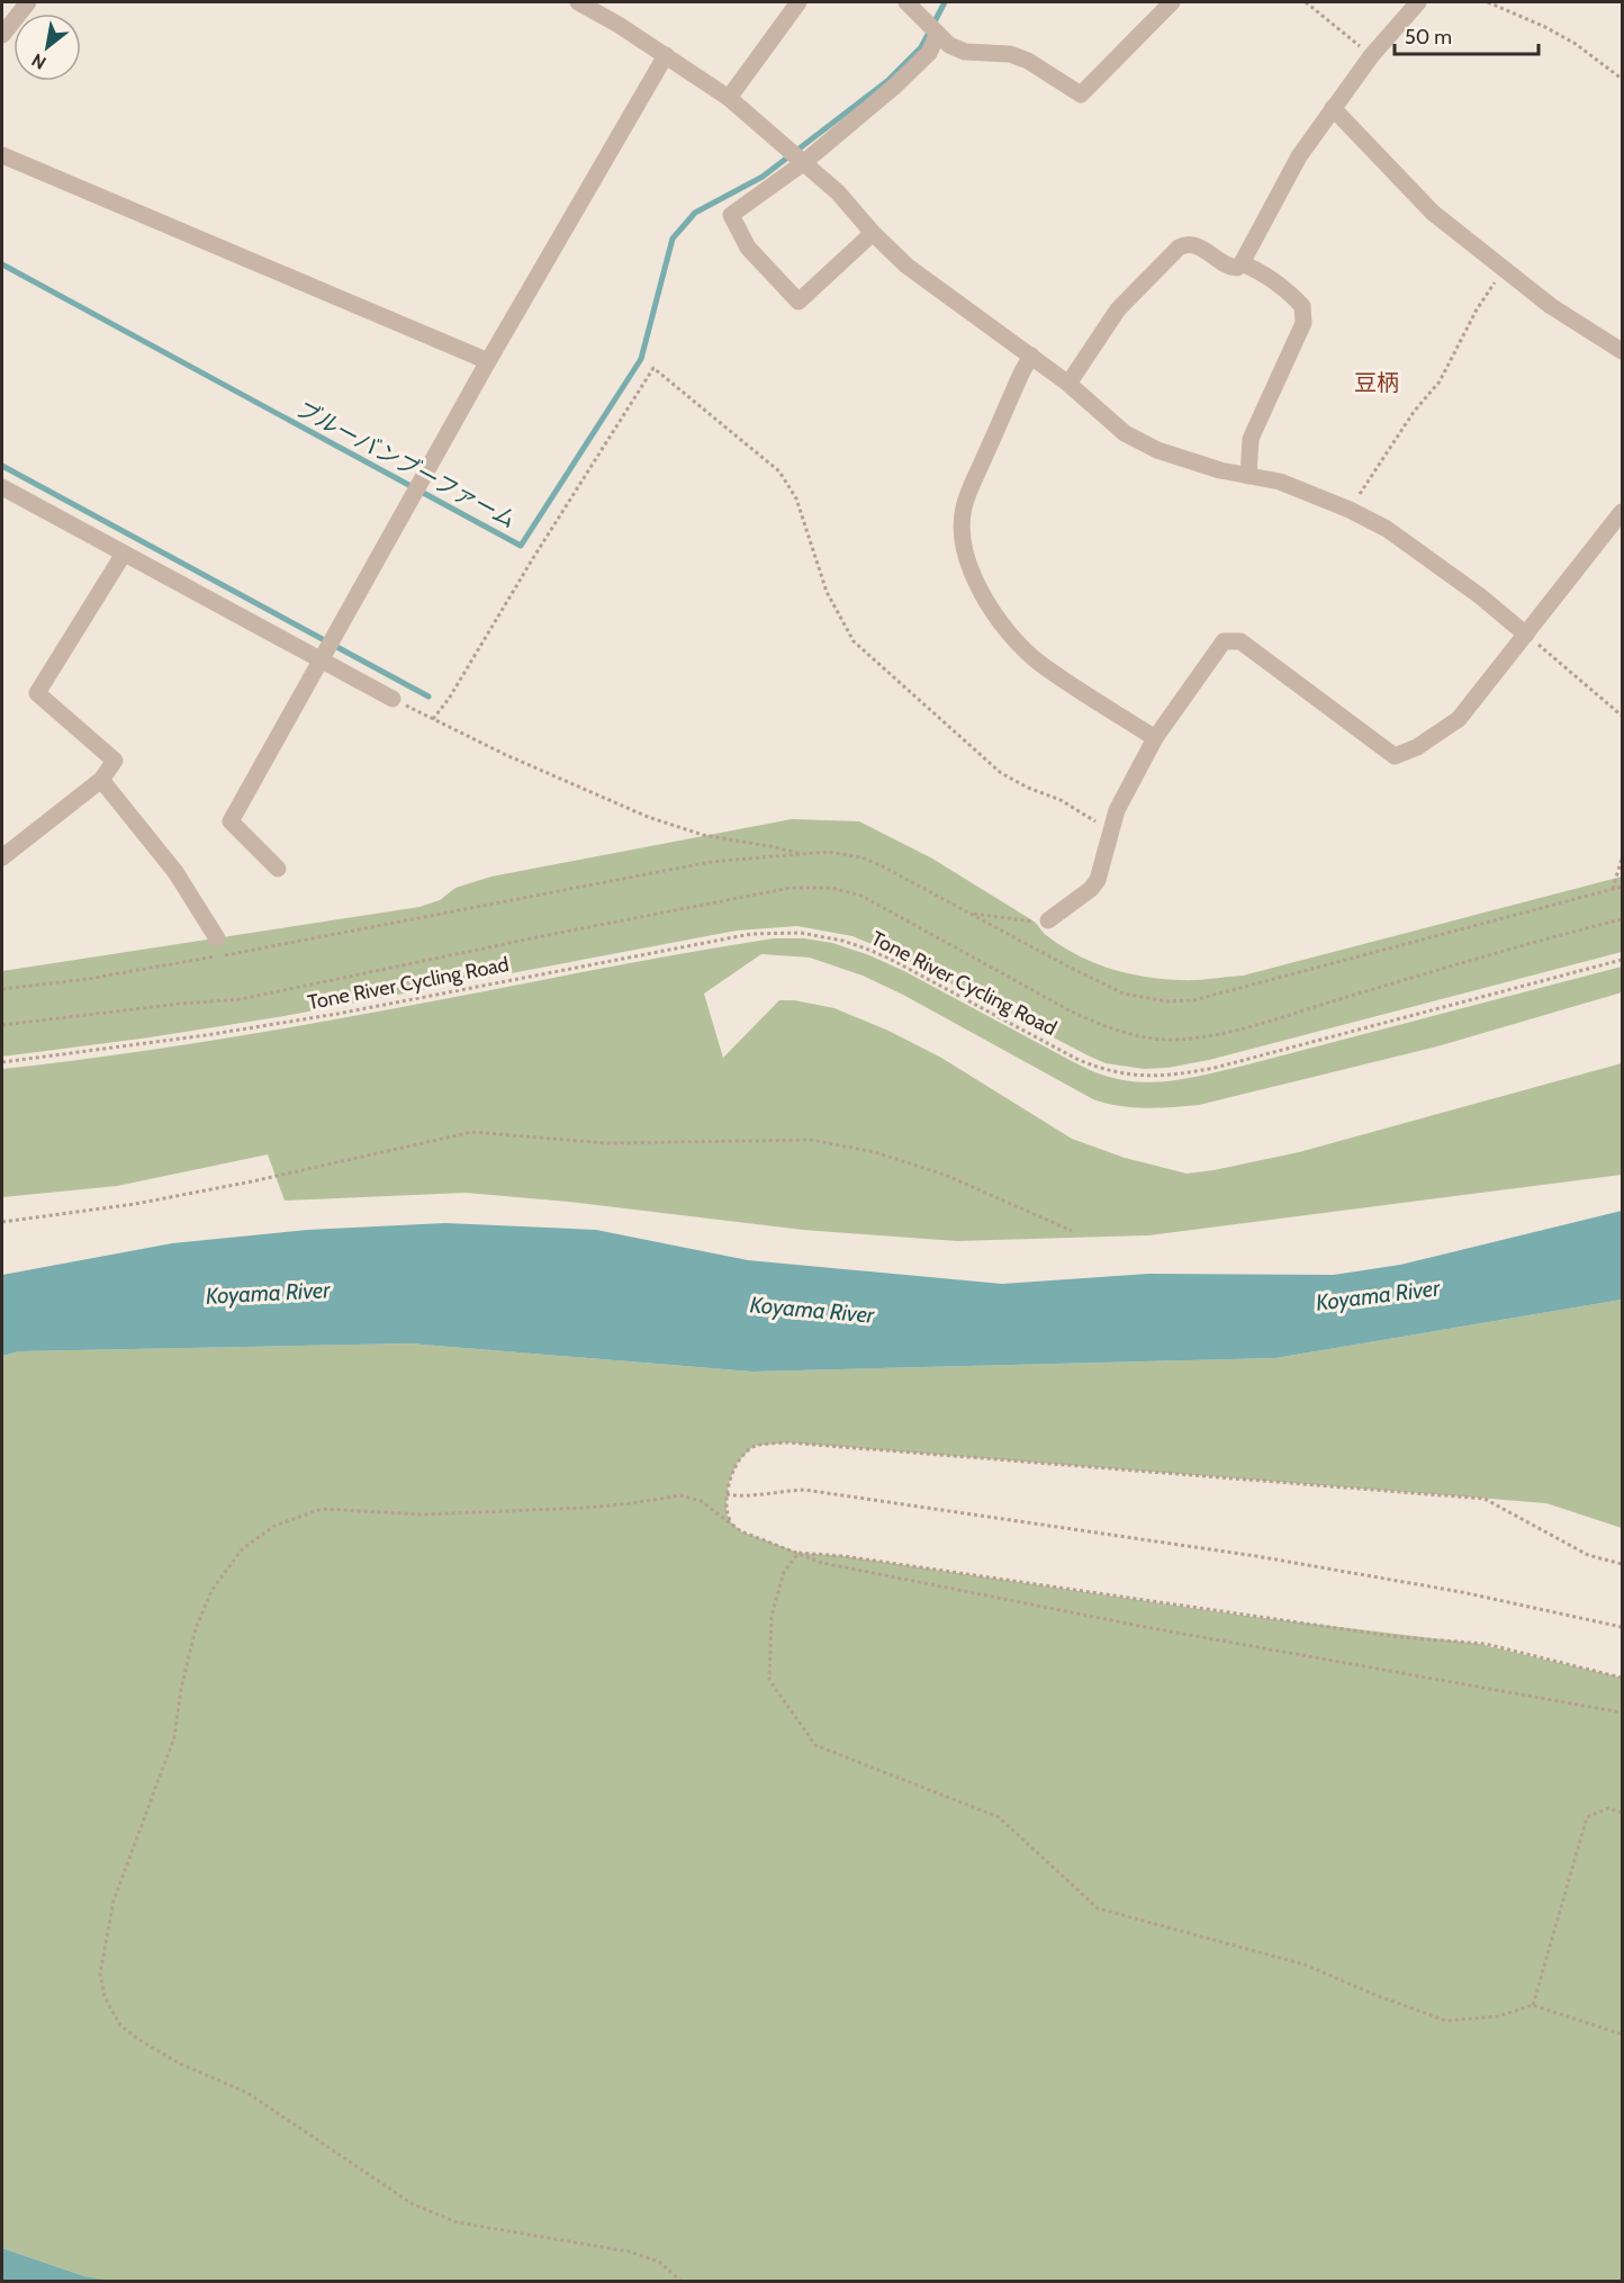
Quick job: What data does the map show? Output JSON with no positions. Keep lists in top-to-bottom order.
{
  "streets": {
    "path": ["Tone River Cycling Road"]
  },
  "districts": ["豆柄"],
  "water": ["ブルーバンブーファーム", "Koyama River"],
  "scale_bar": "50 m",
  "north": "bottom left"
}
